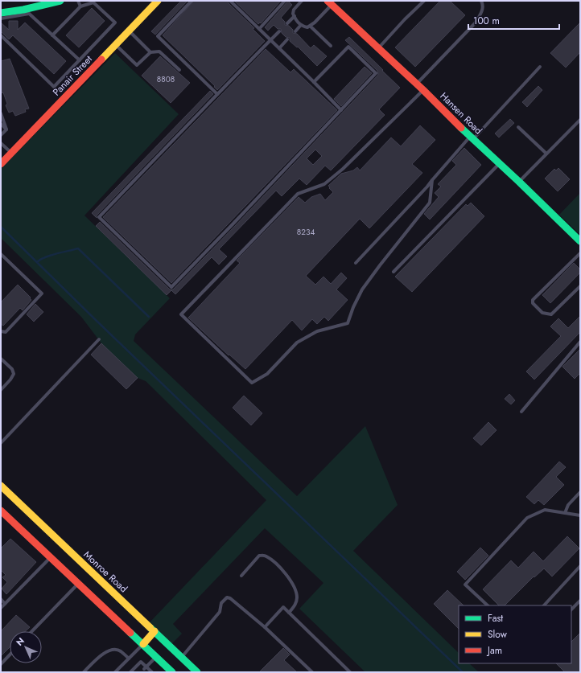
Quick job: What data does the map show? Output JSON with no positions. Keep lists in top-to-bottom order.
{
  "streets": {
    "street": ["Panair Street", "Hansen Road", "Monroe Road"]
  },
  "house_numbers": ["8808", "8234"],
  "legend": ["Fast", "Slow", "Jam"],
  "scale_bar": "100 m",
  "north": "top left"
}
